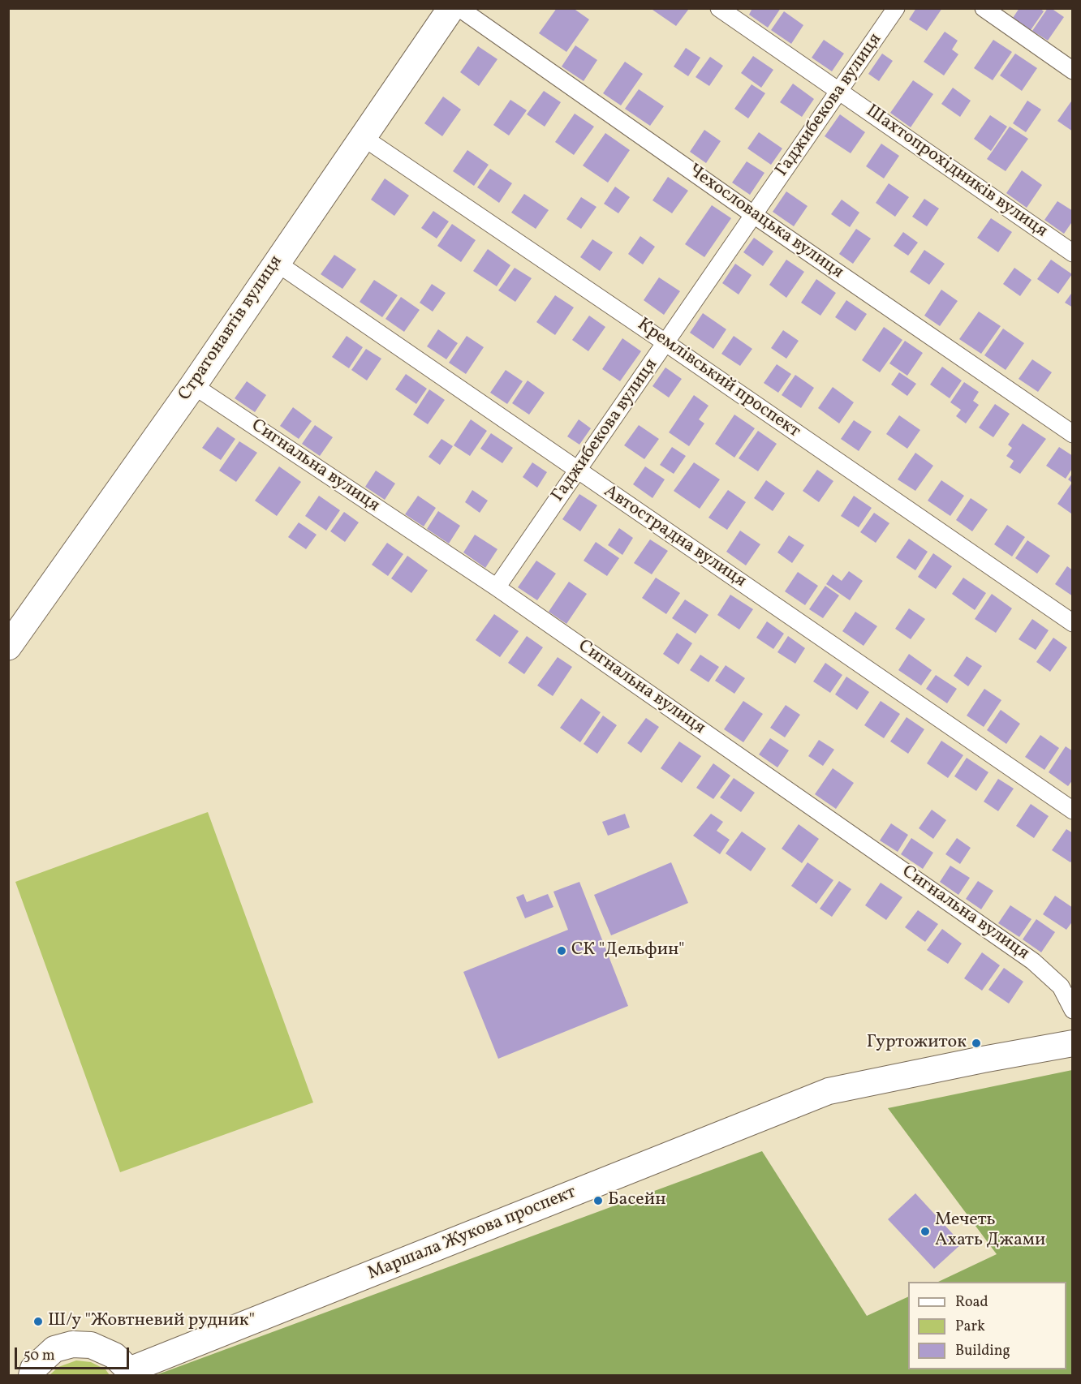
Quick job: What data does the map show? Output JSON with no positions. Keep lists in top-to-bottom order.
{
  "streets": {
    "main road": ["Стратонавтів вулиця"],
    "street": [
      "Гаджибекова вулиця",
      "Шахтопрохідників вулиця",
      "Чехословацька вулиця",
      "Кремлівський проспект",
      "Сигнальна вулиця",
      "Автострадна вулиця",
      "Маршала Жукова проспект"
    ]
  },
  "crossings": [
    ["Гаджибекова вулиця", "Шахтопрохідників вулиця"],
    ["Гаджибекова вулиця", "Чехословацька вулиця"],
    ["Гаджибекова вулиця", "Кремлівський проспект"],
    ["Гаджибекова вулиця", "Сигнальна вулиця"],
    ["Гаджибекова вулиця", "Автострадна вулиця"],
    ["Стратонавтів вулиця", "Кремлівський проспект"],
    ["Стратонавтів вулиця", "Сигнальна вулиця"],
    ["Стратонавтів вулиця", "Автострадна вулиця"]
  ],
  "places": [
    "СК \"Дельфин\"",
    "Гуртожиток",
    "Басейн",
    "Мечеть Ахать Джами",
    "Ш/у \"Жовтневий рудник\""
  ],
  "legend": ["Road", "Park", "Building"],
  "scale_bar": "50 m"
}
